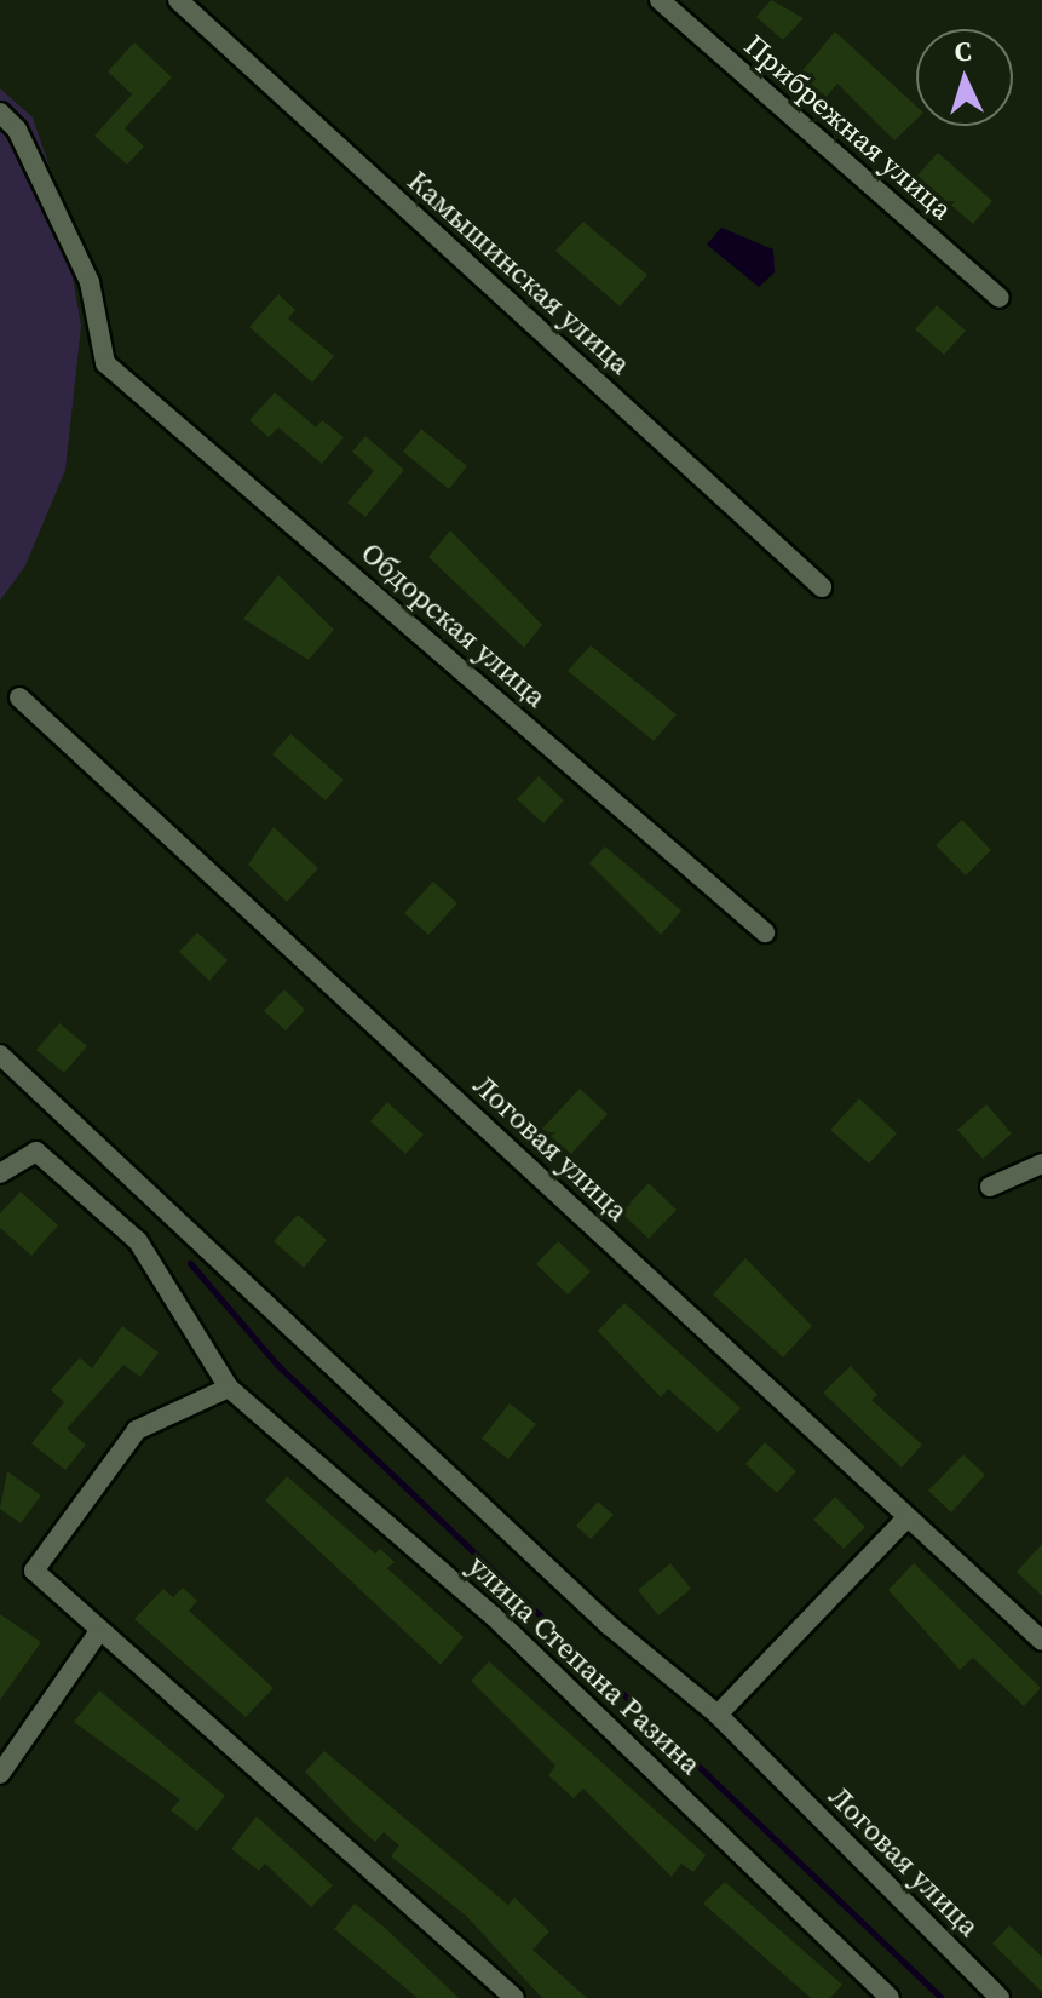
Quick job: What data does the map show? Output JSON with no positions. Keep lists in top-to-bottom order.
{
  "streets": {
    "street": [
      "Прибрежная улица",
      "Камышинская улица",
      "Обдорская улица",
      "Логовая улица",
      "улица Степана Разина"
    ]
  },
  "north": "top"
}
